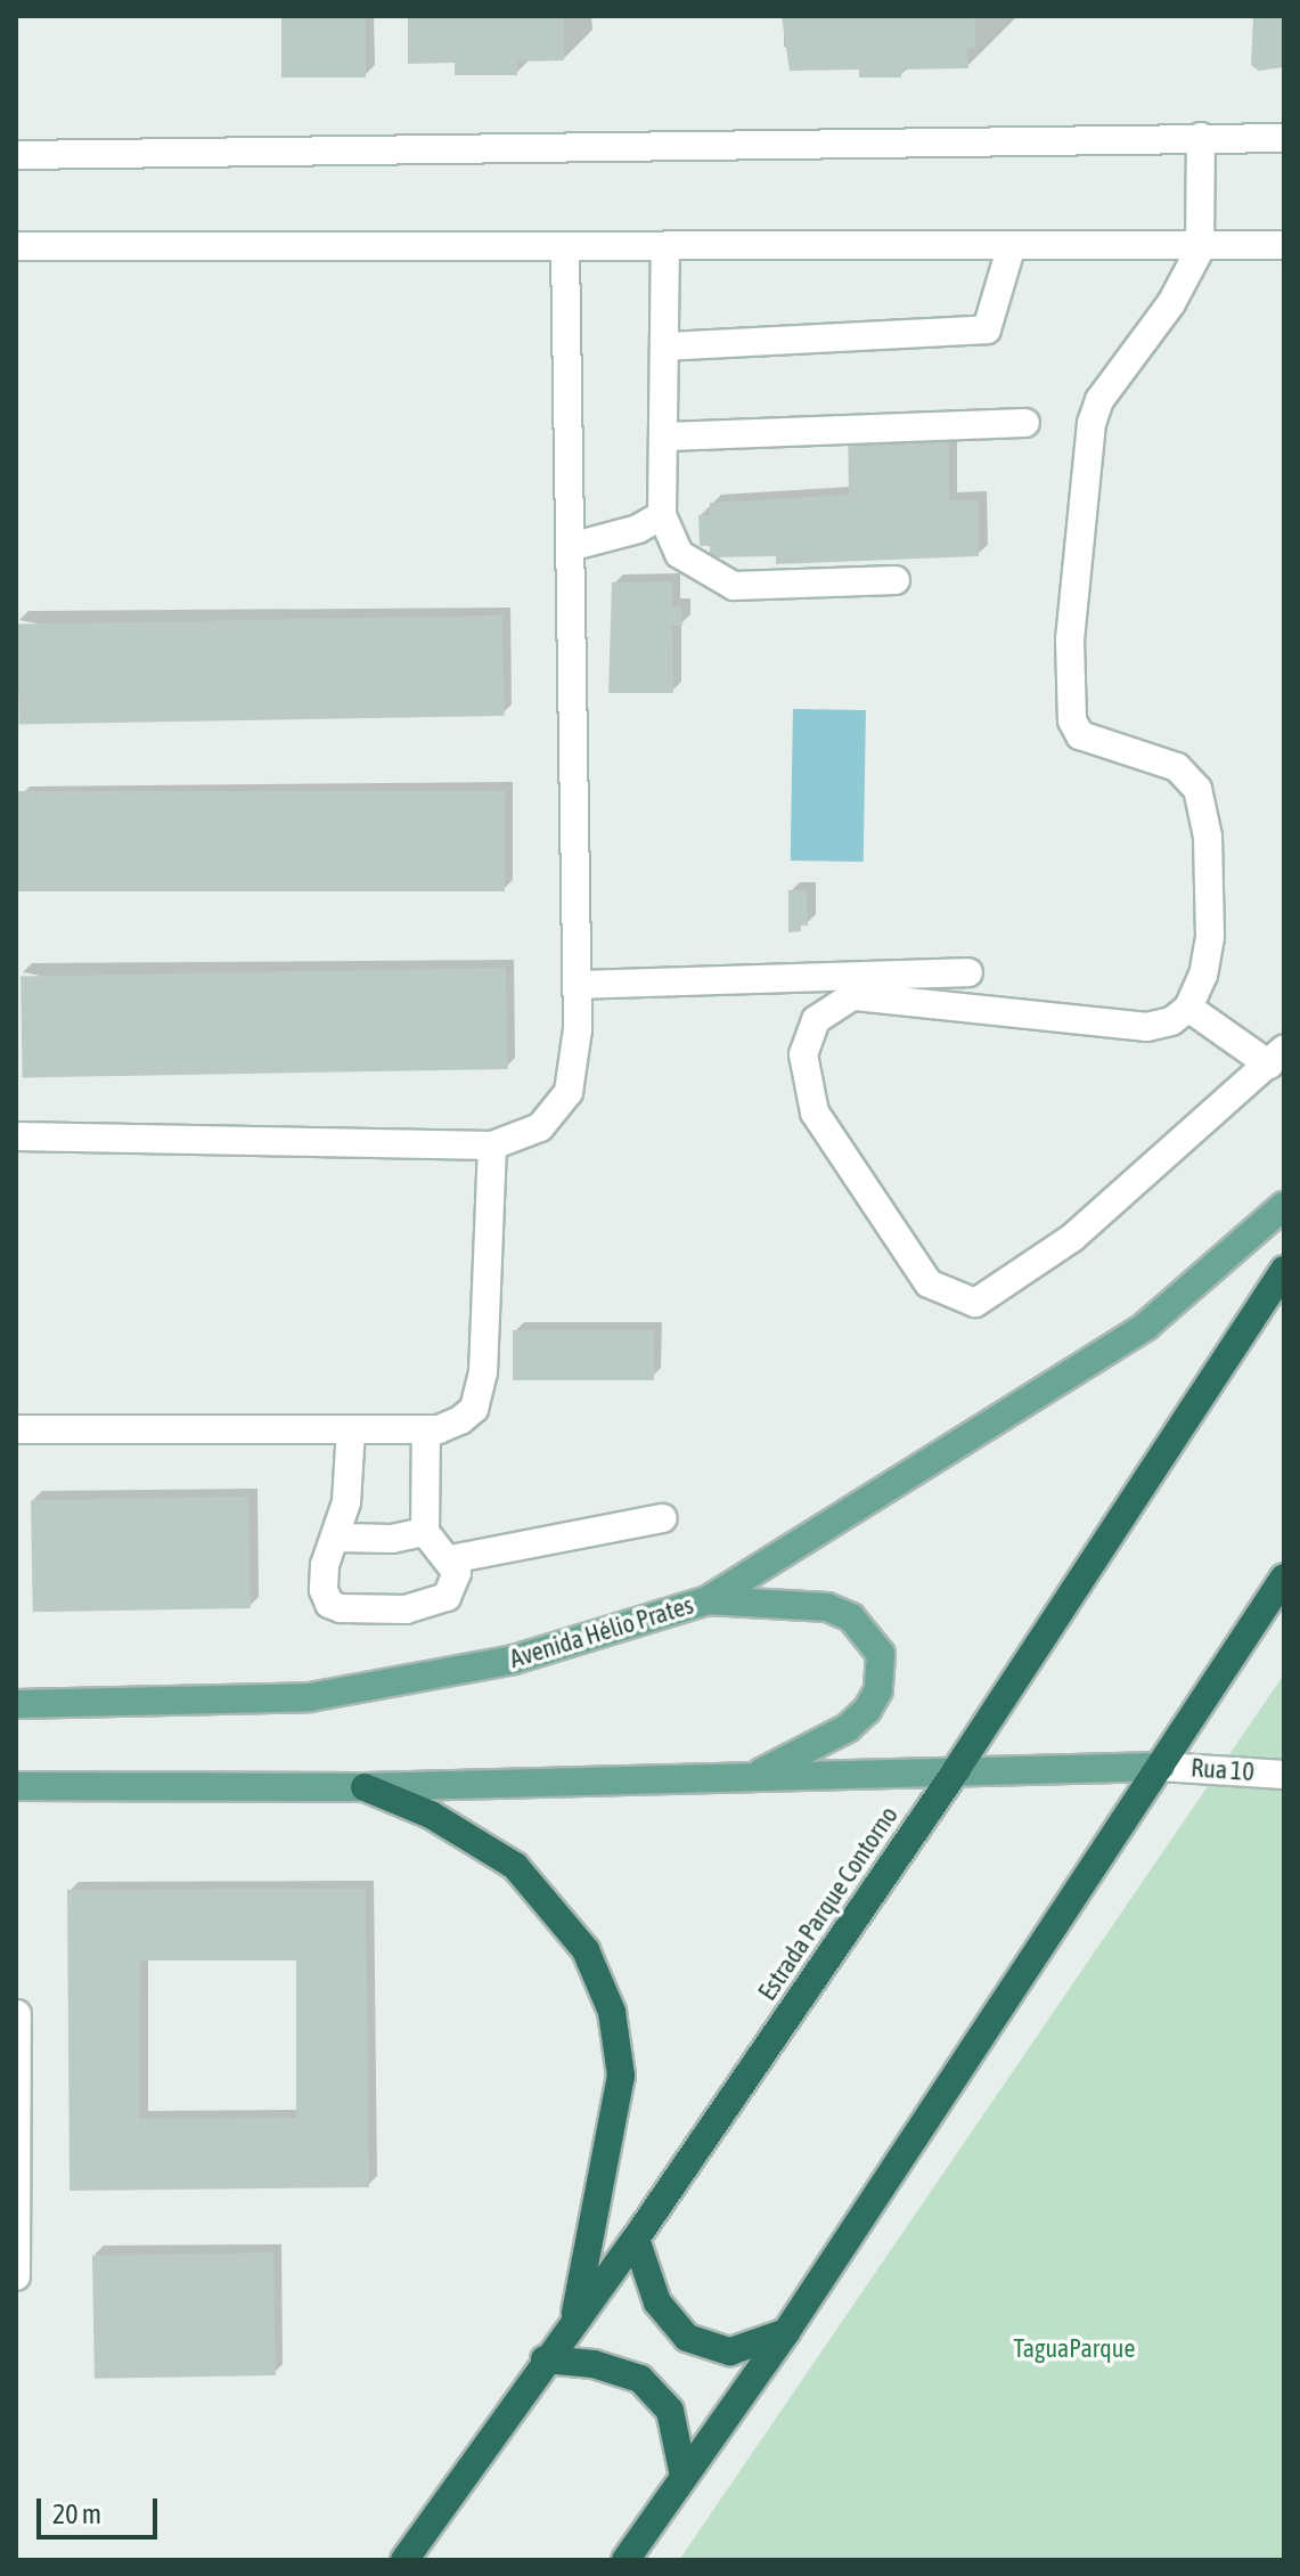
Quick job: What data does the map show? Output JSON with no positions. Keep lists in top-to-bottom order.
{
  "streets": {
    "highway": ["Estrada Parque Contorno"],
    "main road": ["Avenida Hélio Prates"],
    "street": ["Rua 10"]
  },
  "parks": ["TaguaParque"],
  "scale_bar": "20 m"
}
